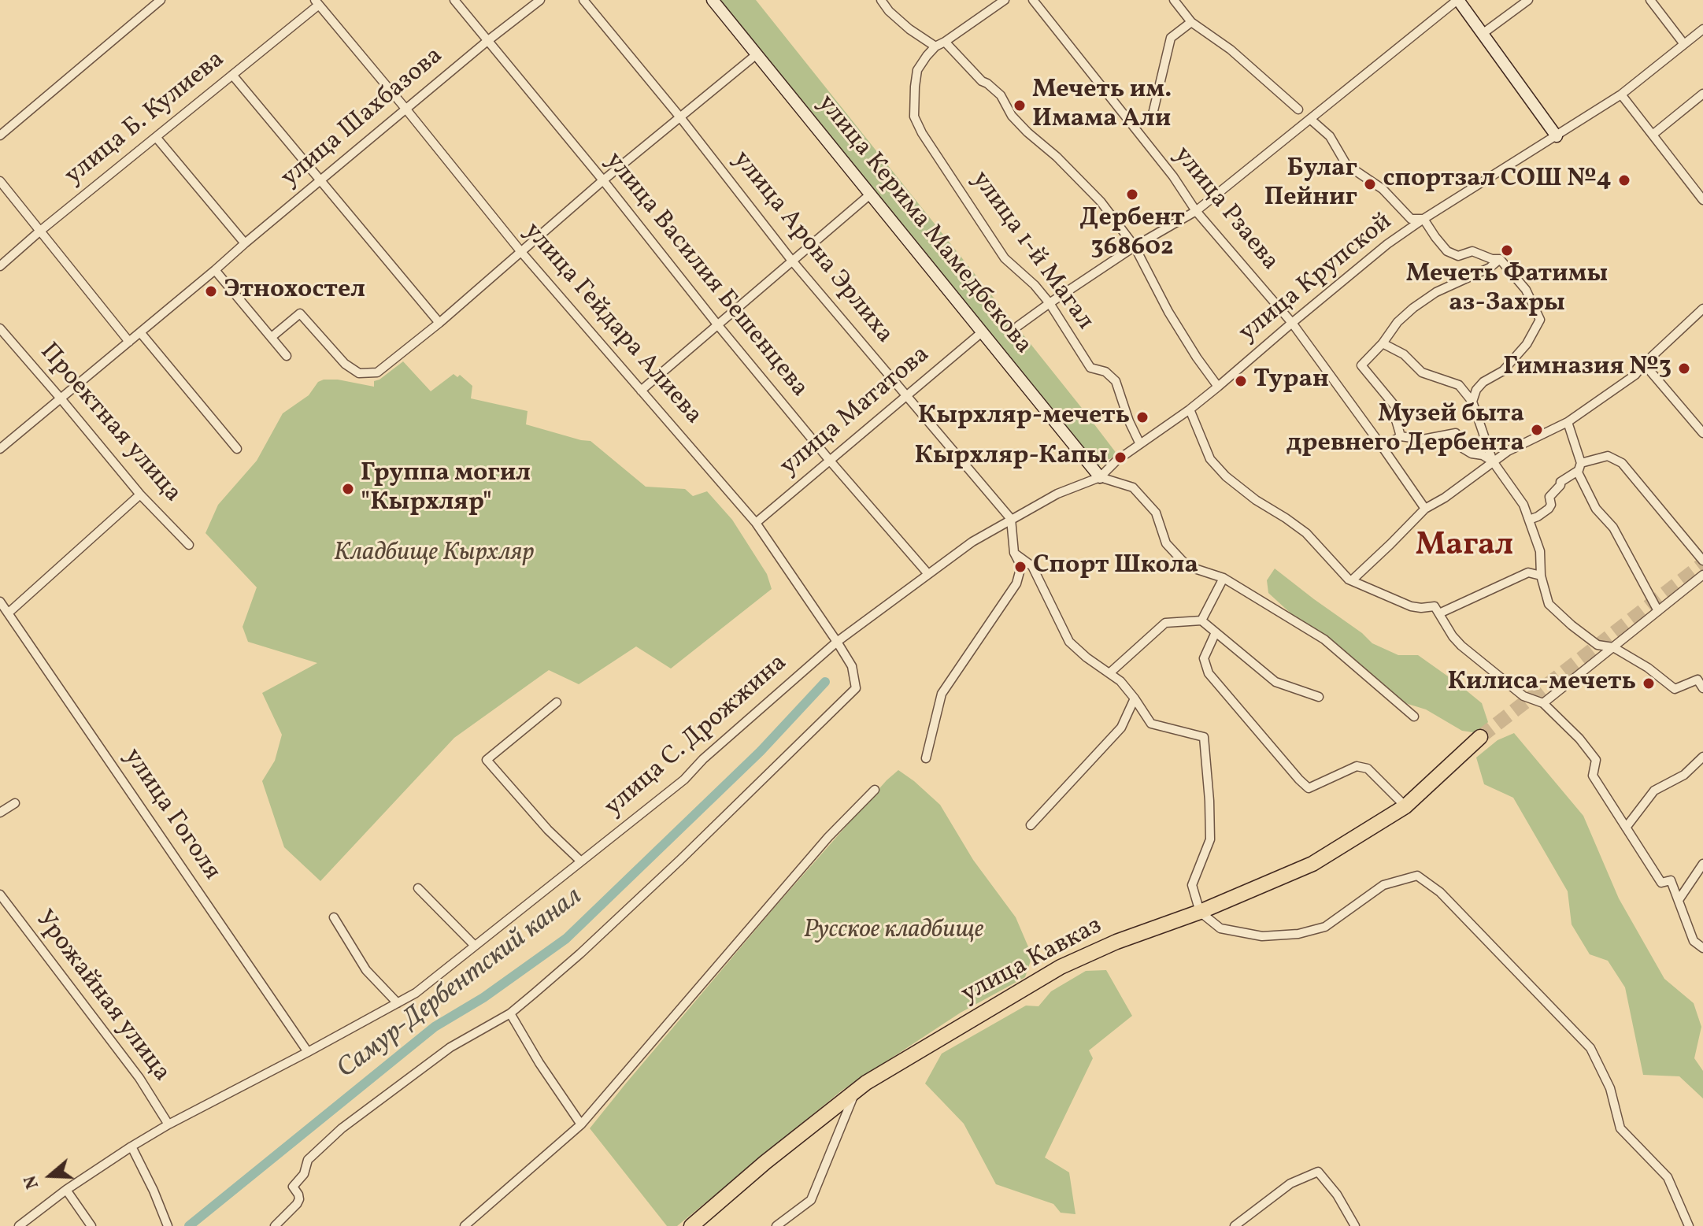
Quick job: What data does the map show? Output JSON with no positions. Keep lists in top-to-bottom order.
{
  "streets": {
    "highway": ["улица Кавказ"],
    "street": [
      "улица Шахбазова",
      "улица Б. Кулиева",
      "улица Рзаева",
      "улица Керима Мамедбекова",
      "улица Арона Эрлиха",
      "улица 1-й Магал",
      "улица Василия Бешенцева",
      "улица Крупской",
      "улица Гейдара Алиева",
      "улица Мататова",
      "Проектная улица",
      "улица С. Дрожжина",
      "улица Гоголя",
      "Урожайная улица"
    ]
  },
  "crossings": [
    ["улица Шахбазова", "улица Василия Бешенцева"],
    ["улица Шахбазова", "улица Гейдара Алиева"],
    ["улица Шахбазова", "Проектная улица"],
    ["улица Б. Кулиева", "улица Гейдара Алиева"],
    ["улица Рзаева", "улица Крупской"],
    ["улица Керима Мамедбекова", "улица Мататова"],
    ["улица Керима Мамедбекова", "улица С. Дрожжина"],
    ["улица Арона Эрлиха", "улица Мататова"],
    ["улица Арона Эрлиха", "улица С. Дрожжина"],
    ["улица 1-й Магал", "улица Крупской"],
    ["улица Василия Бешенцева", "улица Мататова"],
    ["улица Василия Бешенцева", "улица С. Дрожжина"],
    ["улица Крупской", "улица С. Дрожжина"],
    ["улица Гейдара Алиева", "улица Мататова"],
    ["улица Гейдара Алиева", "улица С. Дрожжина"],
    ["улица С. Дрожжина", "улица Гоголя"],
    ["улица С. Дрожжина", "Урожайная улица"]
  ],
  "districts": ["Магал"],
  "water": ["Самур-Дербентский канал"],
  "parks": ["Кладбище Кырхляр", "Русское кладбище"],
  "places": [
    "Мечеть им. Имама Али",
    "спортзал СОШ №4",
    "Булаг Пейниг",
    "Дербент 368602",
    "Мечеть Фатимы аз-Захры",
    "Этнохостел",
    "Гимназия №3",
    "Туран",
    "Кырхляр-мечеть",
    "Музей быта древнего Дербента",
    "Кырхляр-Капы",
    "Группа могил \"Кырхляр\"",
    "Спорт Школа",
    "Килиса-мечеть"
  ],
  "north": "left"
}
